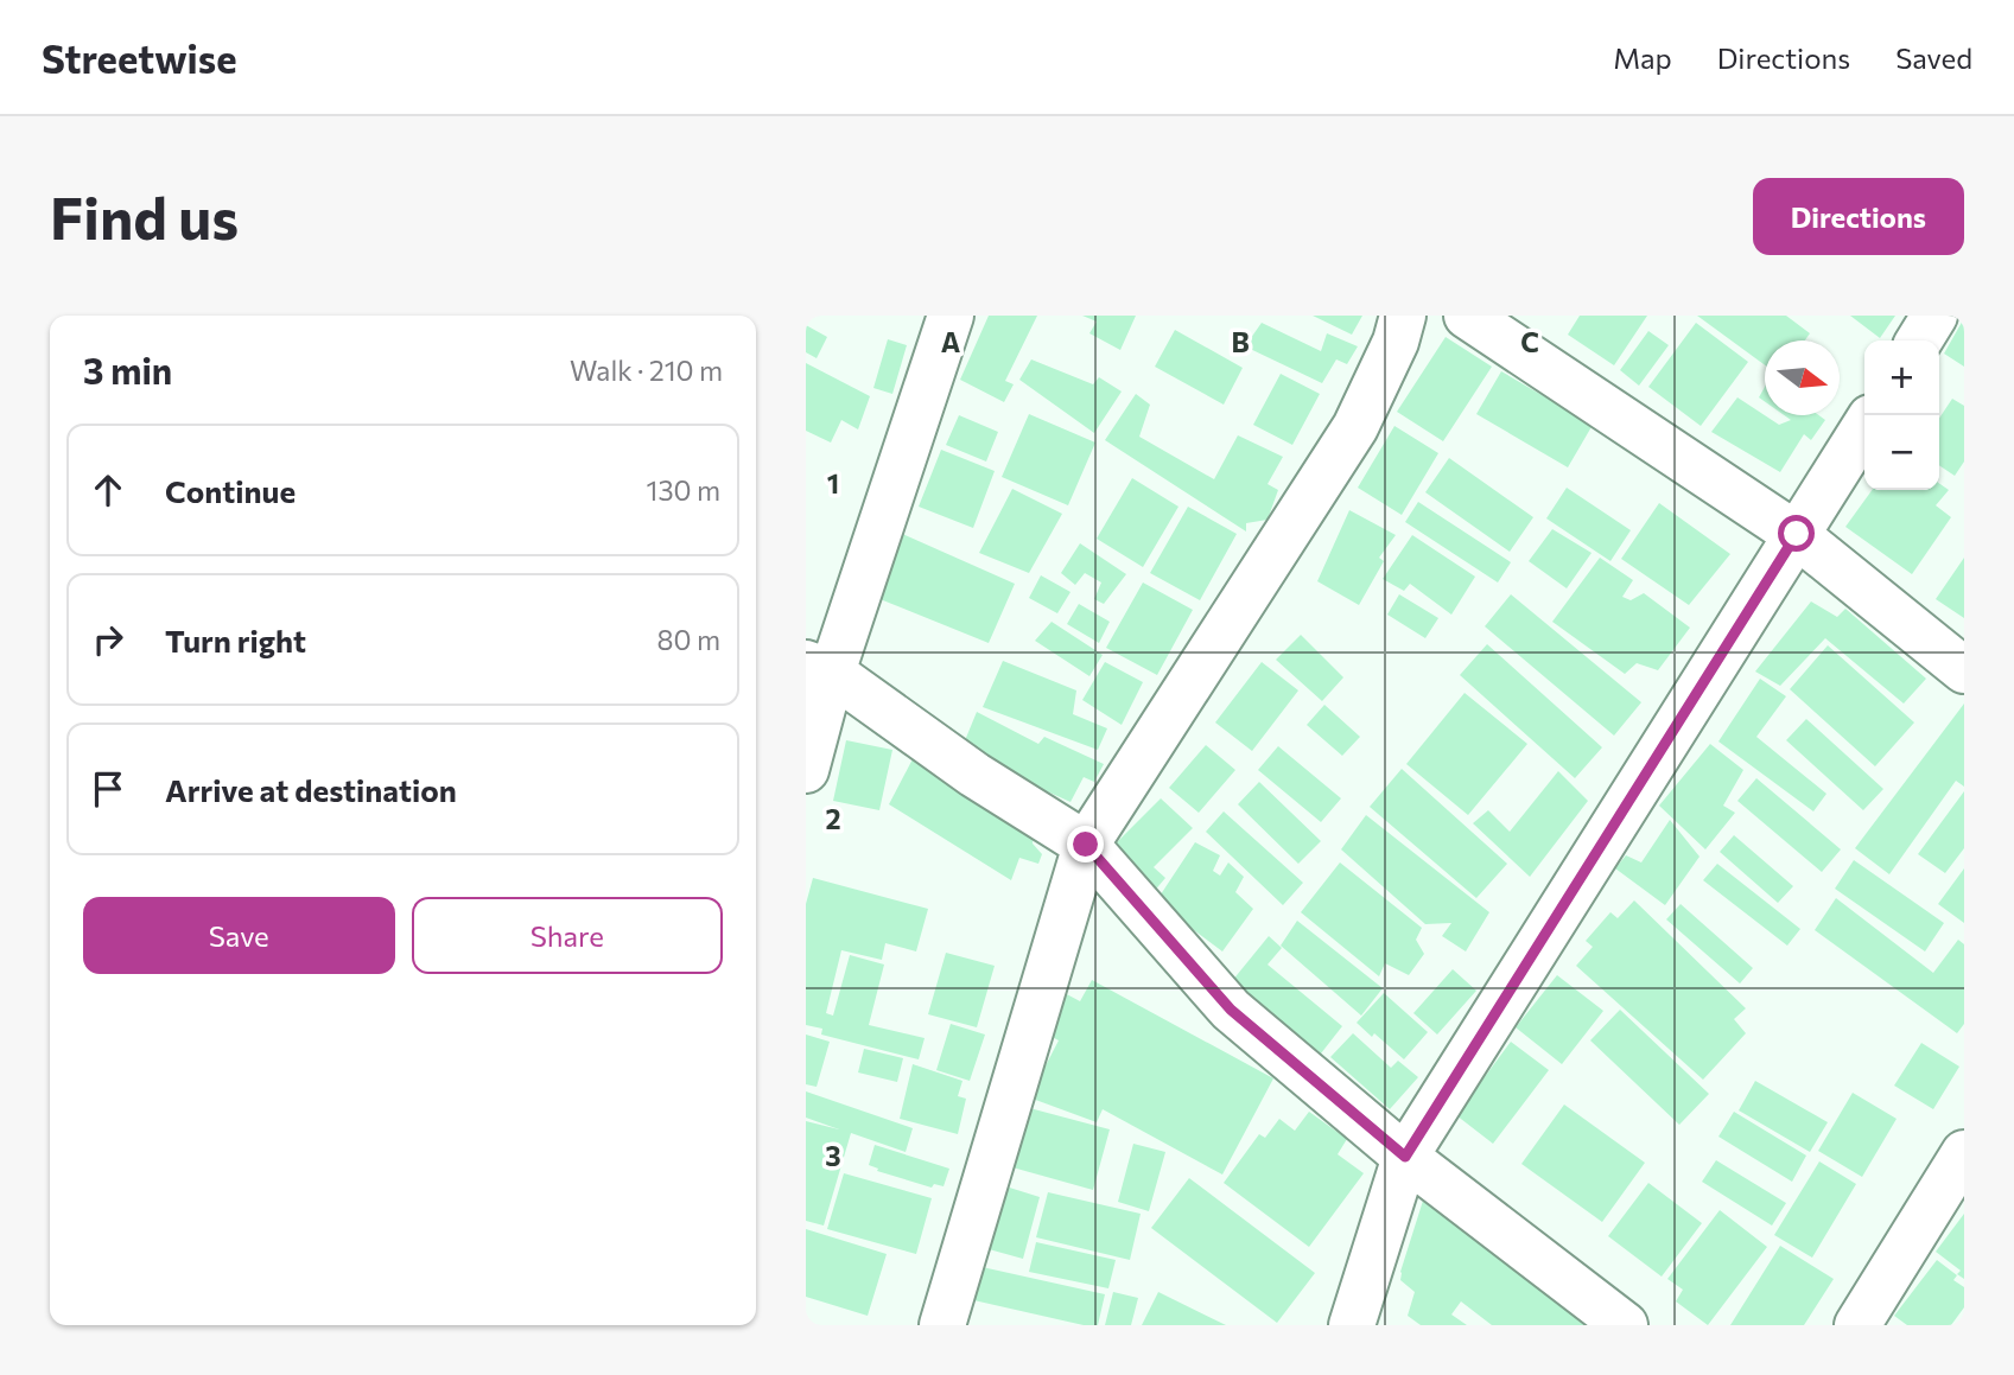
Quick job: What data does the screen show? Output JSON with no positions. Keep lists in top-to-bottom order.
{
  "north": "right",
  "page": {
    "header": "Streetwise",
    "nav": ["Map", "Directions", "Saved"],
    "buttons": [
      "Directions",
      ["Save", "Share"]
    ],
    "title": "Find us",
    "heading": ["3 min", "Walk · 210 m"],
    "map_buttons": ["+", "−"],
    "list": [
      ["Continue", "130 m"],
      ["Turn right", "80 m"],
      "Arrive at destination"
    ]
  },
  "grid": {
    "columns": ["A", "B", "C"],
    "rows": ["1", "2", "3"]
  }
}
